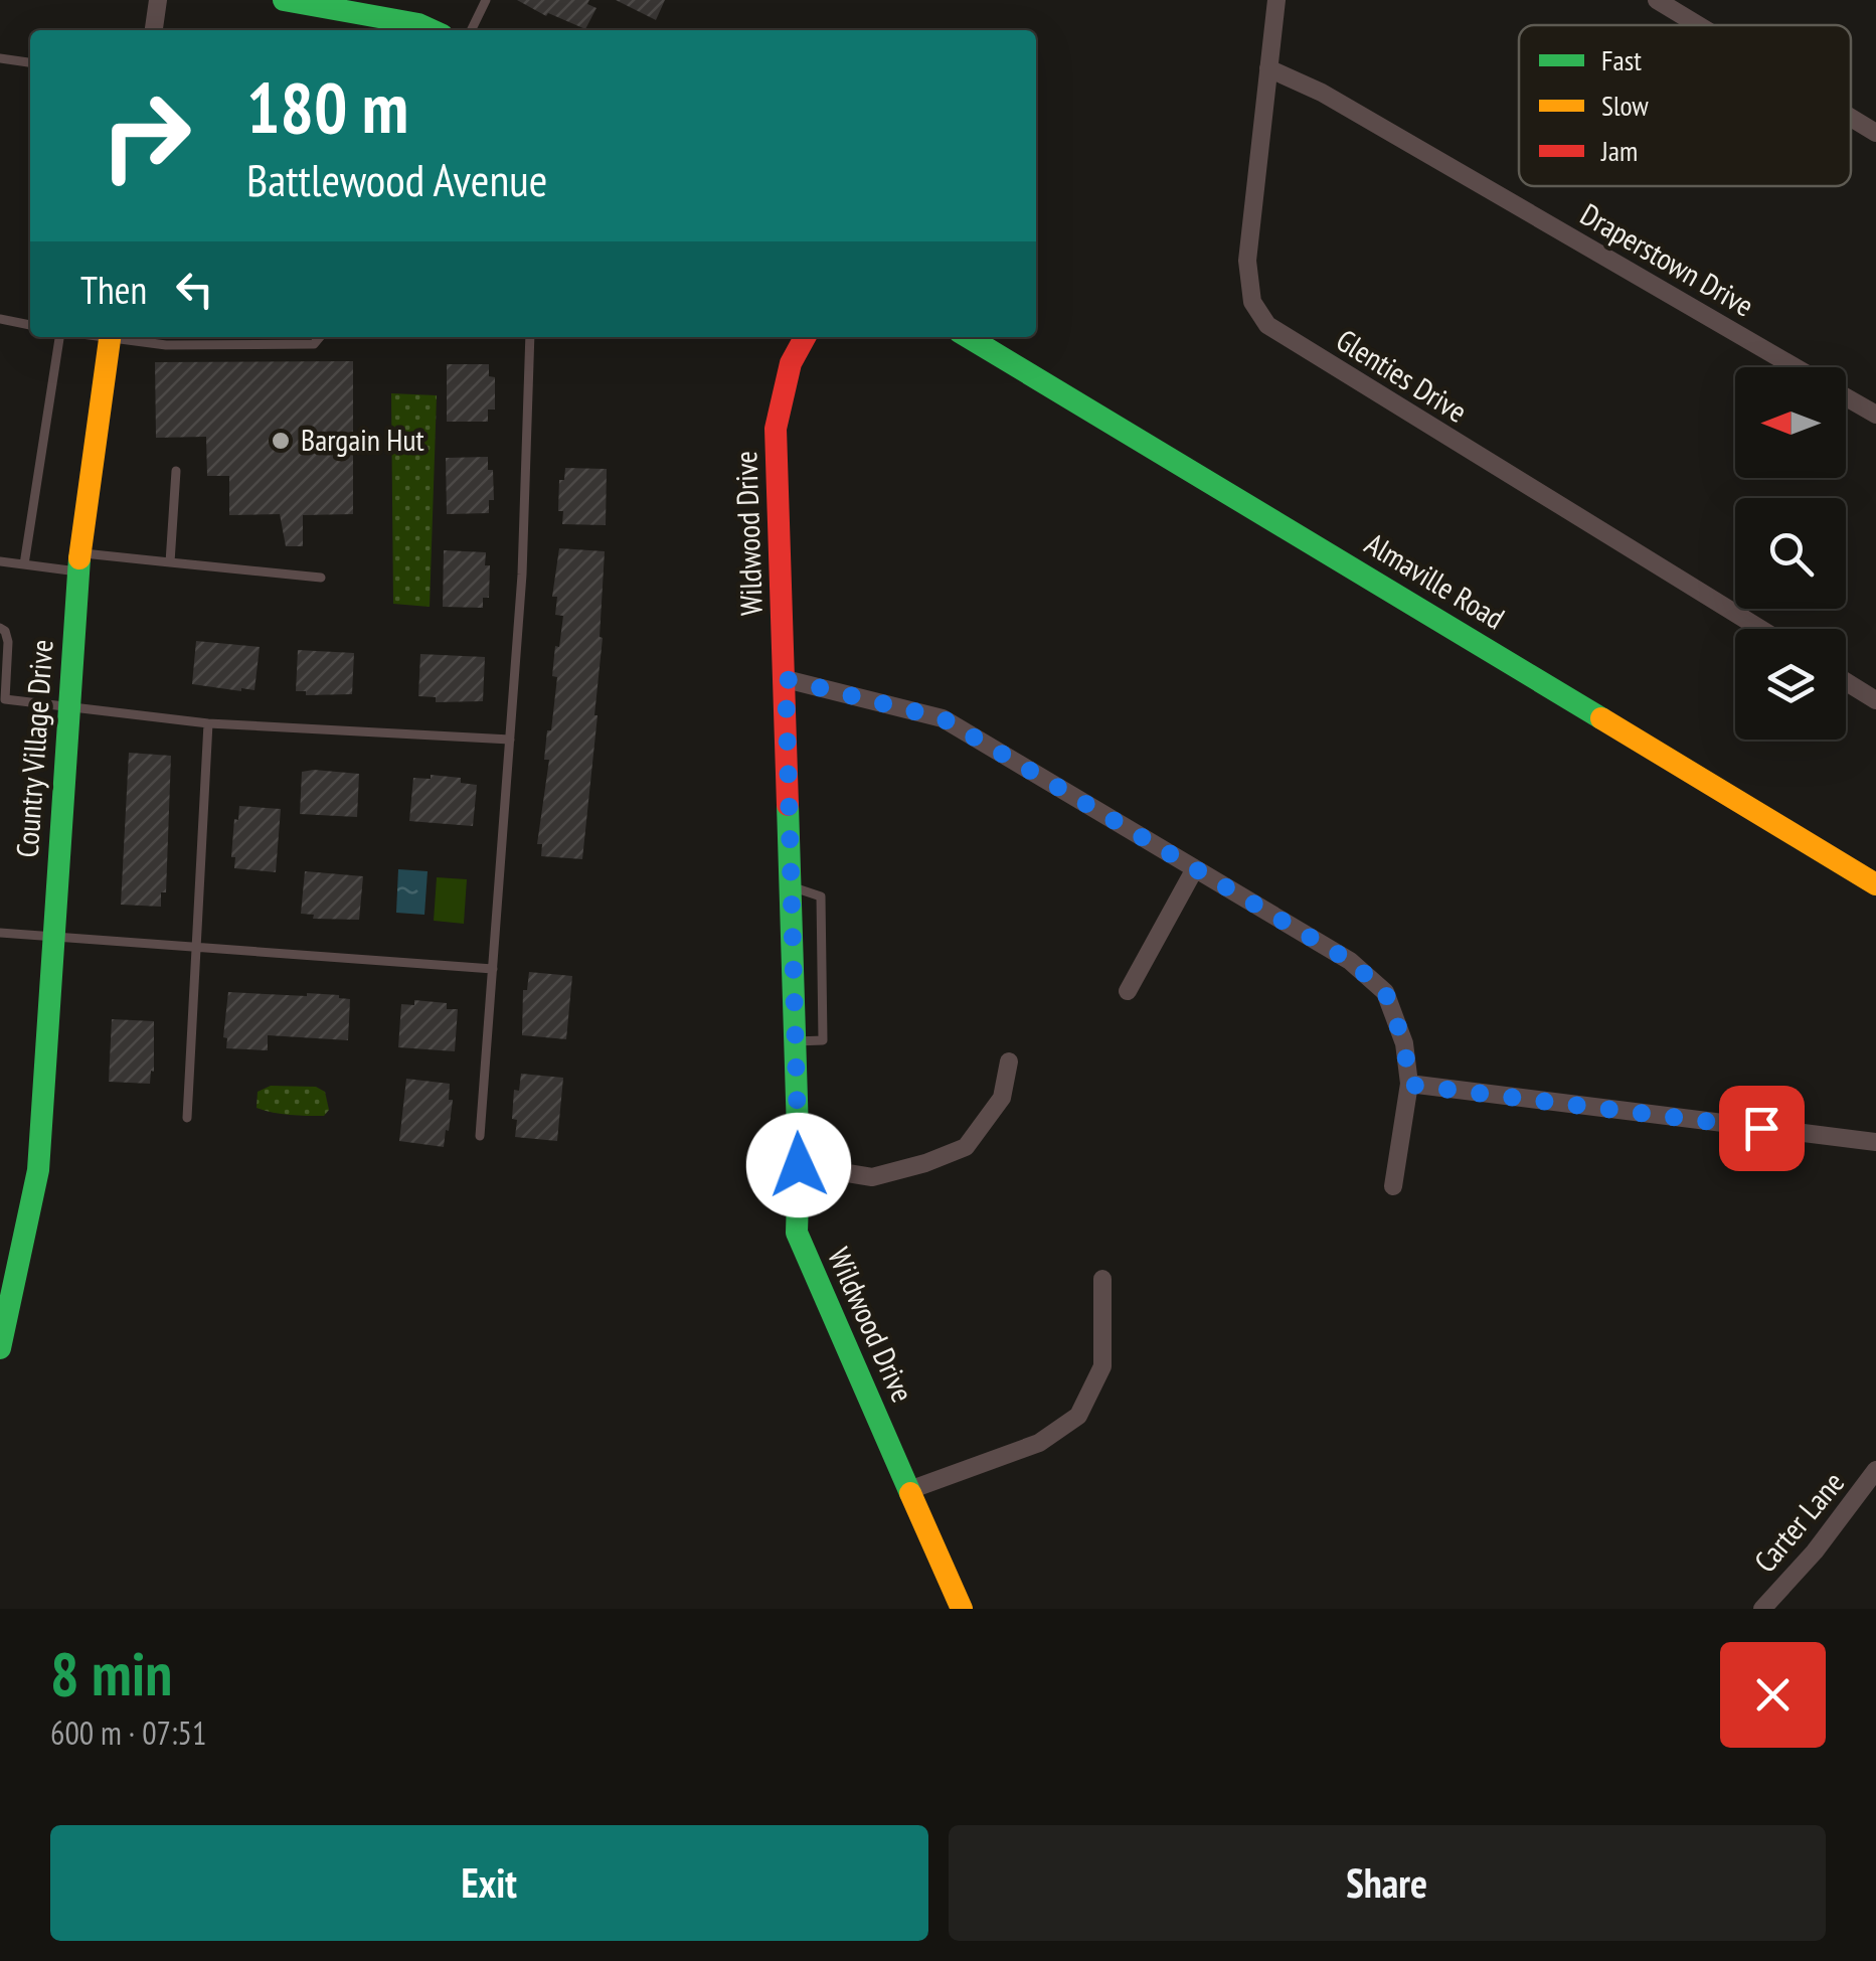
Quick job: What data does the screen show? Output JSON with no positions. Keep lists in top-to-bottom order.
{
  "streets": {
    "street": [
      "Draperstown Drive",
      "Glenties Drive",
      "Wildwood Drive",
      "Almaville Road",
      "Country Village Drive",
      "Carter Lane"
    ]
  },
  "crossings": [
    ["Draperstown Drive", "Glenties Drive"]
  ],
  "places": ["Bargain Hut"],
  "legend": ["Fast", "Slow", "Jam"],
  "north": "left",
  "page": {
    "turn": ["180 m", "Battlewood Avenue"],
    "then": "Then",
    "heading": ["8 min", "600 m · 07:51"],
    "buttons": ["Exit", "Share"]
  }
}
